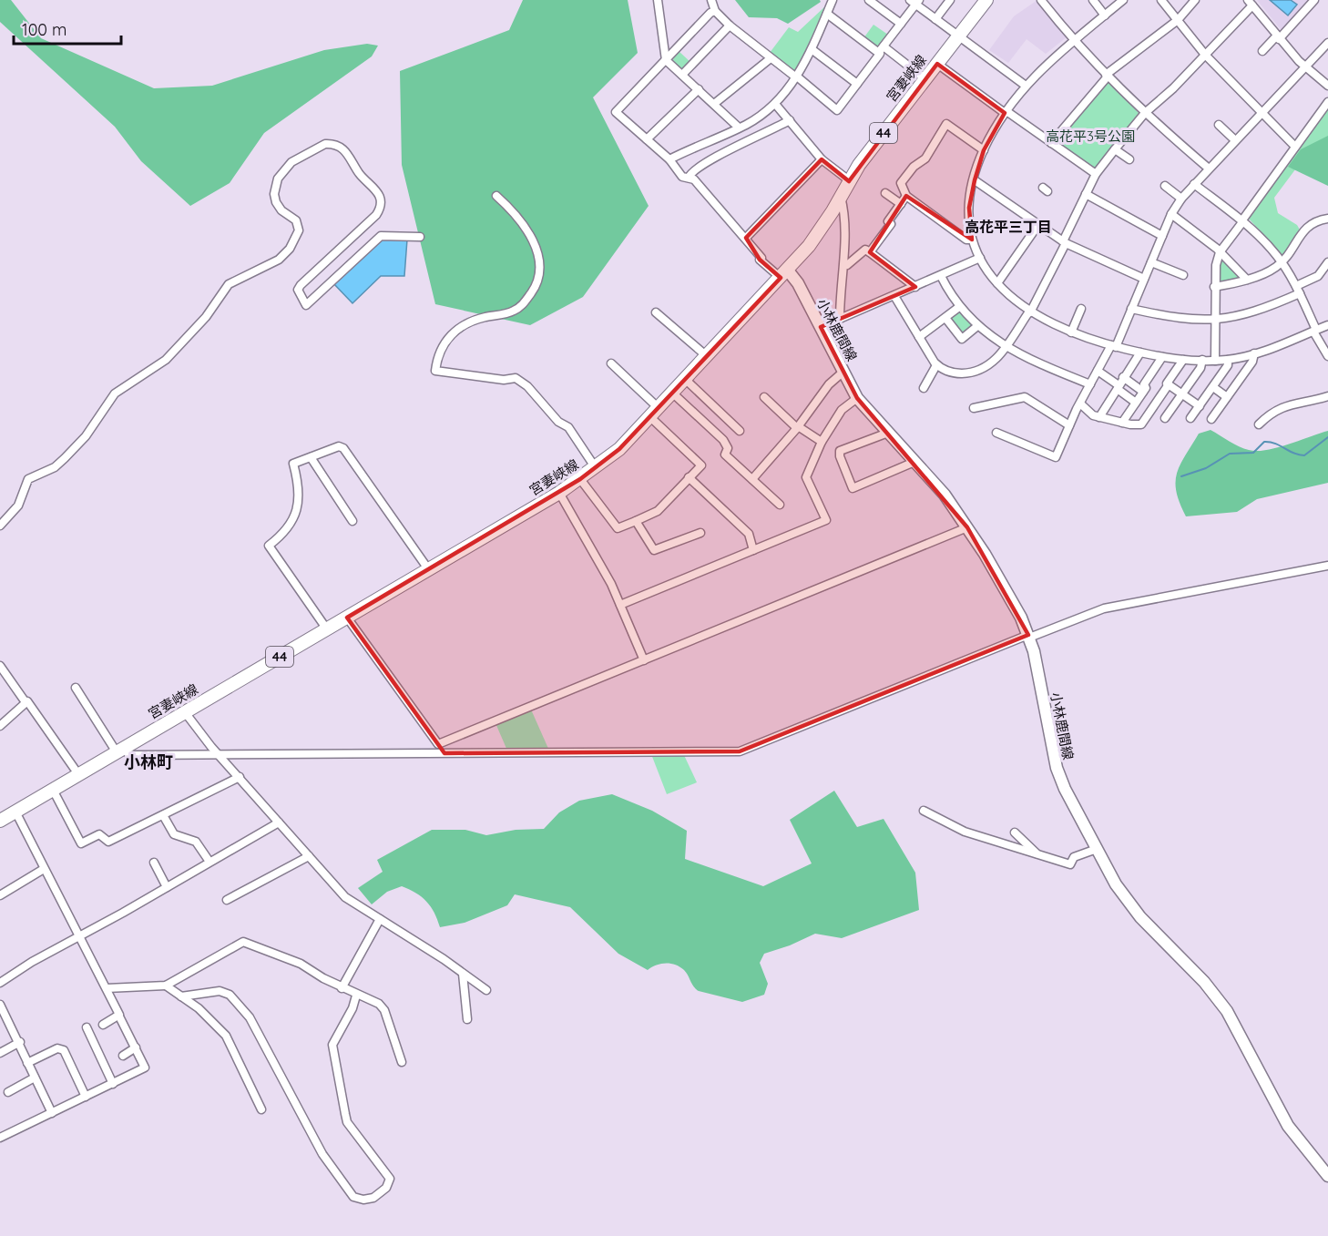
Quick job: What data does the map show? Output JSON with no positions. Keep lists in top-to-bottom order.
{
  "streets": {
    "main road": ["宮妻峡線", "44", "小林鹿間線"]
  },
  "crossings": [
    ["宮妻峡線", "小林鹿間線"]
  ],
  "districts": ["高花平三丁目", "小林町"],
  "parks": ["高花平3号公園"],
  "scale_bar": "100 m"
}
